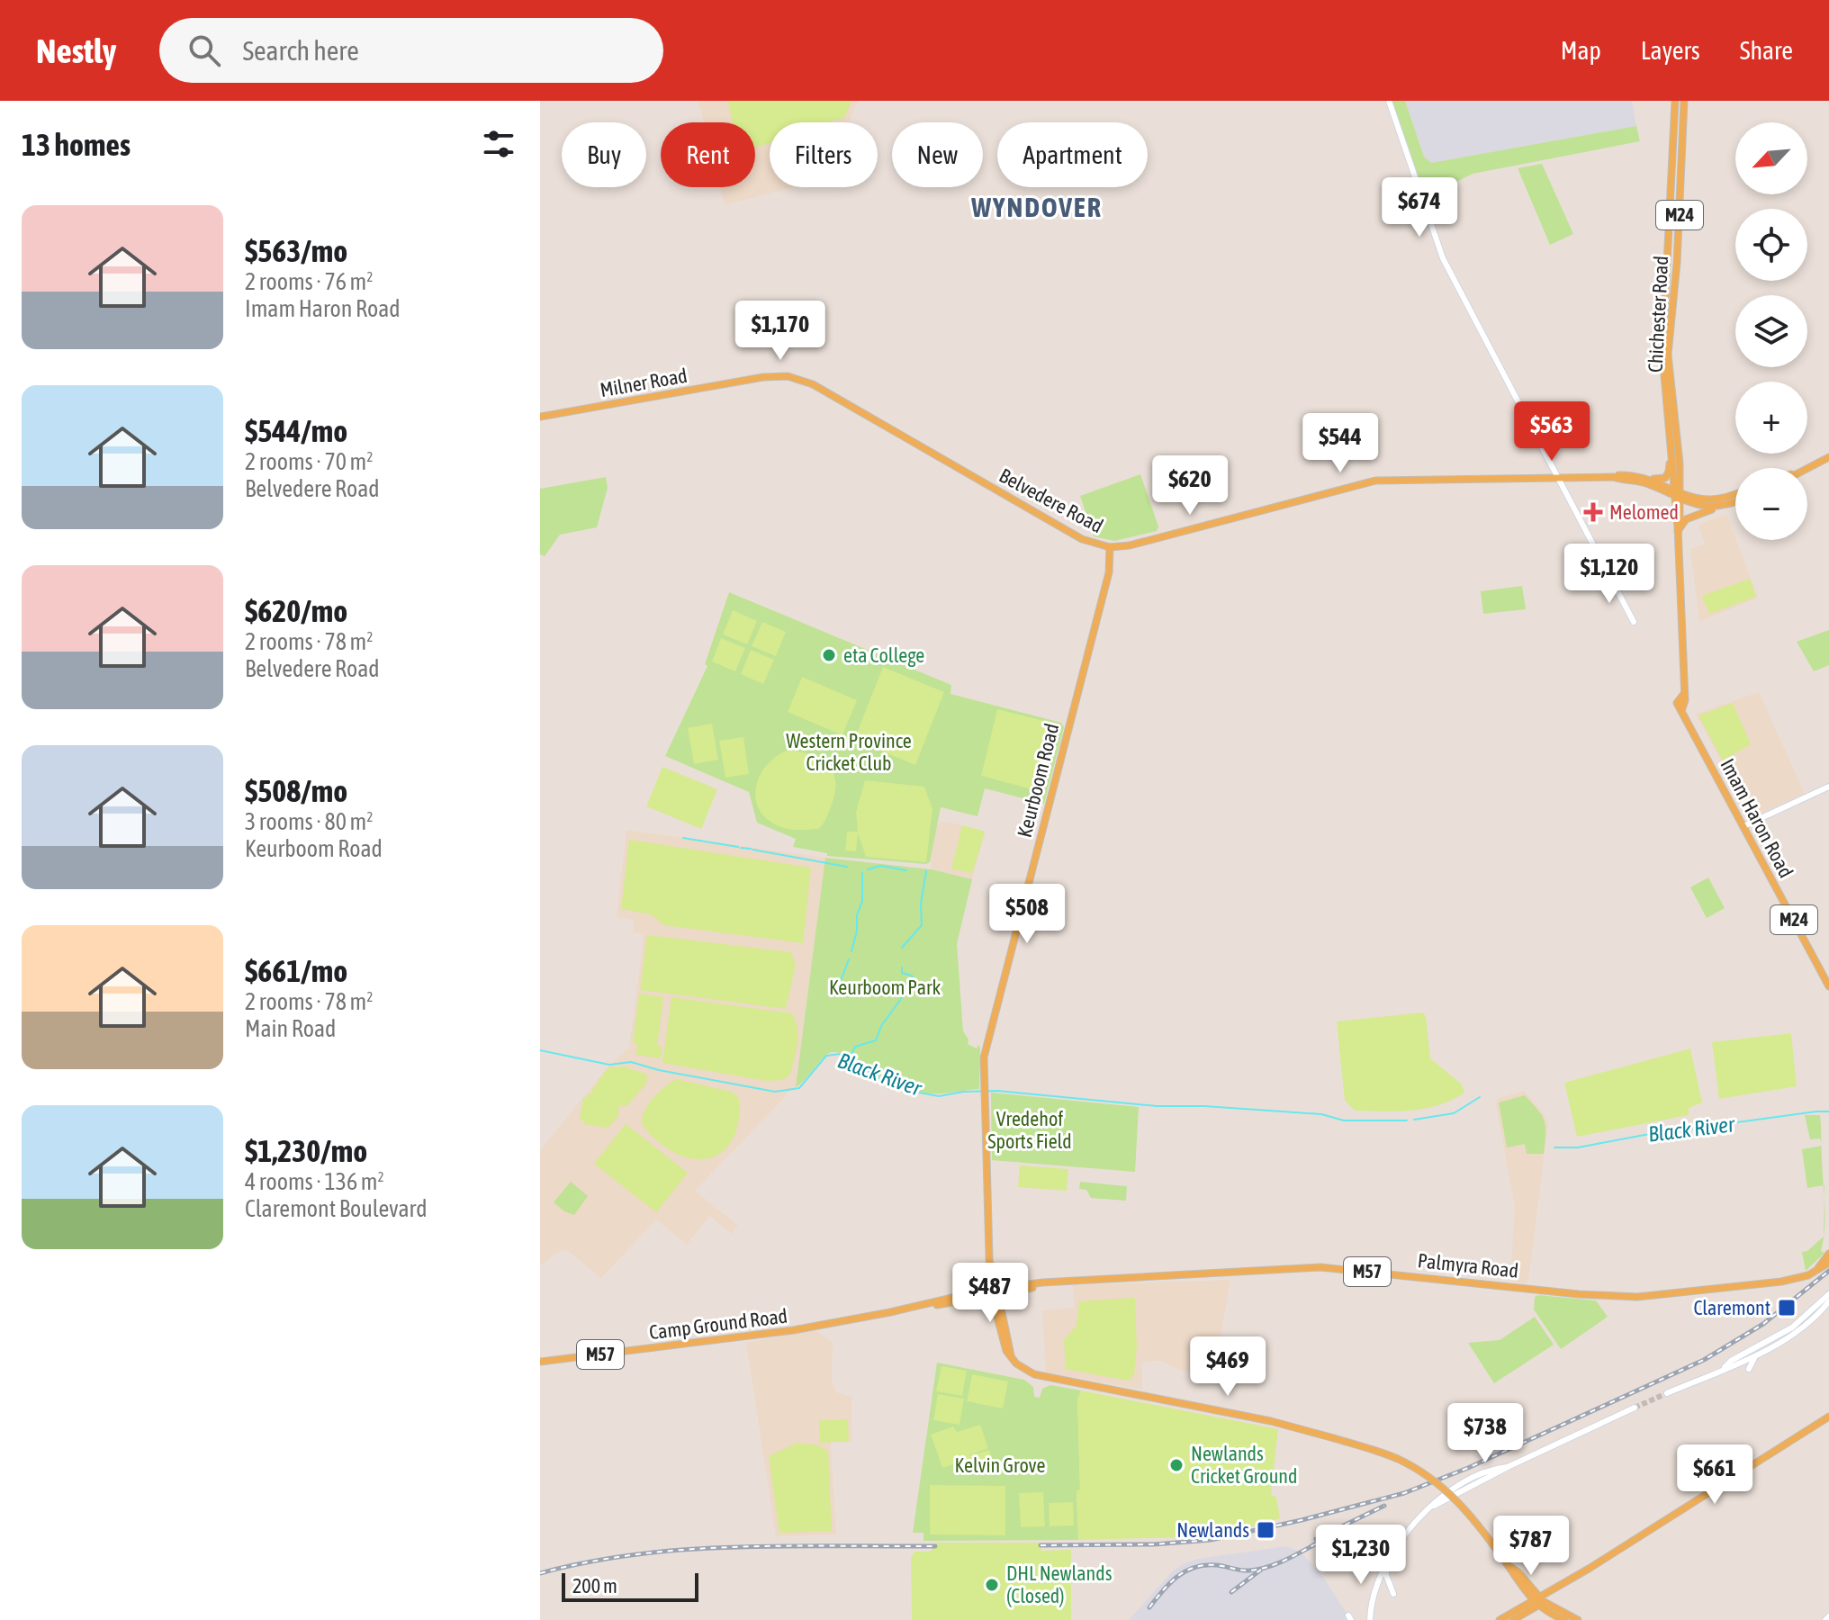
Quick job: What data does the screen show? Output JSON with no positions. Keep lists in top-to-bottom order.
{
  "streets": {
    "main road": [
      "M24",
      "Chichester Road",
      "Milner Road",
      "Belvedere Road",
      "Keurboom Road",
      "Imam Haron Road",
      "Palmyra Road",
      "M57",
      "Camp Ground Road"
    ]
  },
  "crossings": [
    ["Chichester Road", "Belvedere Road"],
    ["Chichester Road", "Imam Haron Road"],
    ["Milner Road", "Belvedere Road"],
    ["Belvedere Road", "Keurboom Road"],
    ["Keurboom Road", "Palmyra Road"],
    ["Keurboom Road", "Camp Ground Road"],
    ["Palmyra Road", "Camp Ground Road"]
  ],
  "districts": ["WYNDOVER"],
  "water": ["Black River"],
  "parks": [
    "Western Province Cricket Club",
    "Keurboom Park",
    "Vredehof Sports Field",
    "Kelvin Grove"
  ],
  "places": {
    "health": ["Melomed"],
    "other": ["eta College", "Newlands Cricket Ground", "DHL Newlands (Closed)"],
    "transit": ["Claremont", "Newlands"]
  },
  "scale_bar": "200 m",
  "north": "bottom left",
  "page": {
    "header": "Nestly",
    "search": "Search here",
    "nav": ["Map", "Layers", "Share"],
    "heading": "13 homes",
    "map_buttons": ["+", "−"],
    "chip": [
      "Buy",
      "Rent",
      "Filters",
      "New",
      "Apartment"
    ],
    "price": [
      "$674",
      "$1,170",
      "$563",
      "$544",
      "$620",
      "$1,120",
      "$508",
      "$487",
      "$469",
      "$738",
      "$661",
      "$787",
      "$1,230"
    ],
    "list": [
      {
        "name": "$563/mo",
        "note": "2 rooms · 76 m² · Imam Haron Road"
      },
      {
        "name": "$544/mo",
        "note": "2 rooms · 70 m² · Belvedere Road"
      },
      {
        "name": "$620/mo",
        "note": "2 rooms · 78 m² · Belvedere Road"
      },
      {
        "name": "$508/mo",
        "note": "3 rooms · 80 m² · Keurboom Road"
      },
      {
        "name": "$661/mo",
        "note": "2 rooms · 78 m² · Main Road"
      },
      {
        "name": "$1,230/mo",
        "note": "4 rooms · 136 m² · Claremont Boulevard"
      }
    ],
    "scale": "200 m"
  }
}
